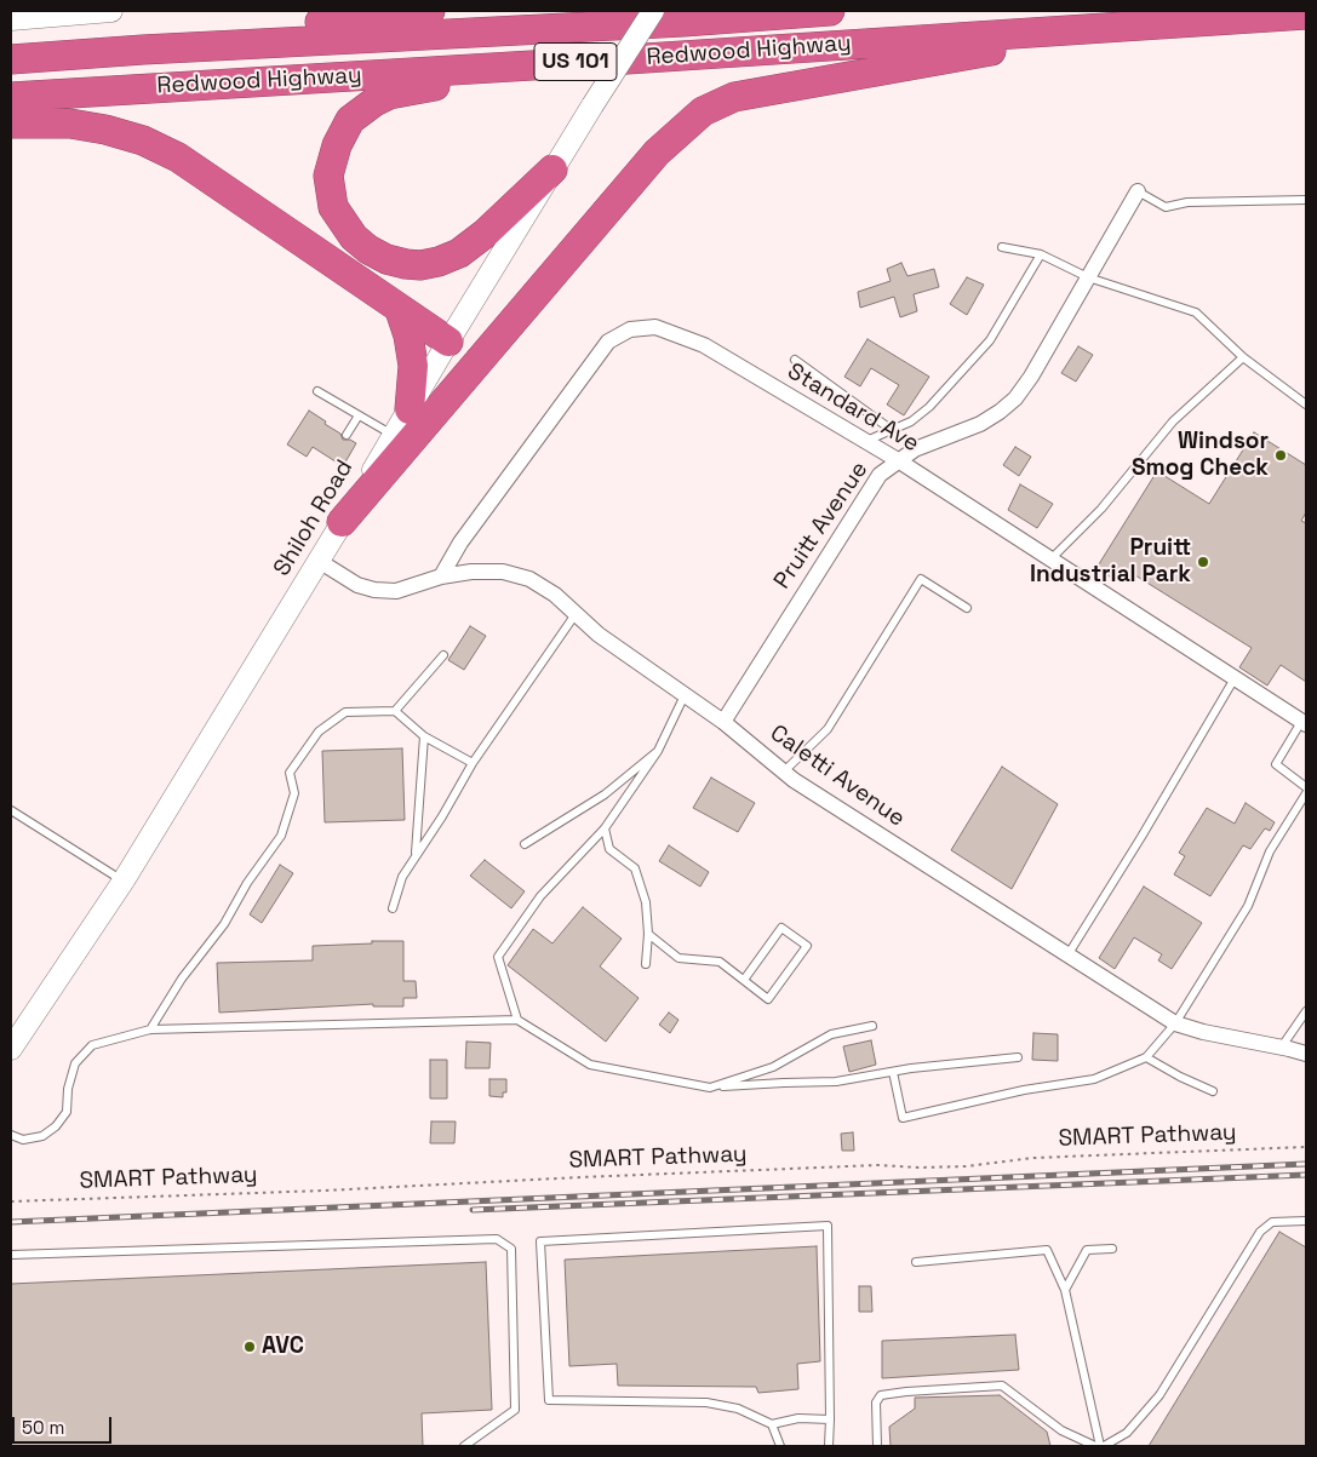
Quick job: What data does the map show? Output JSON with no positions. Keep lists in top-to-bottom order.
{
  "streets": {
    "highway": ["Redwood Highway", "US 101"],
    "main road": ["Shiloh Road"],
    "street": ["Standard Ave", "Pruitt Avenue", "Caletti Avenue"],
    "path": ["SMART Pathway"]
  },
  "crossings": [
    ["Standard Ave", "Pruitt Avenue"],
    ["Standard Ave", "Caletti Avenue"],
    ["Shiloh Road", "Caletti Avenue"],
    ["Pruitt Avenue", "Caletti Avenue"]
  ],
  "places": ["Windsor Smog Check", "Pruitt Industrial Park", "AVC"],
  "scale_bar": "50 m"
}
